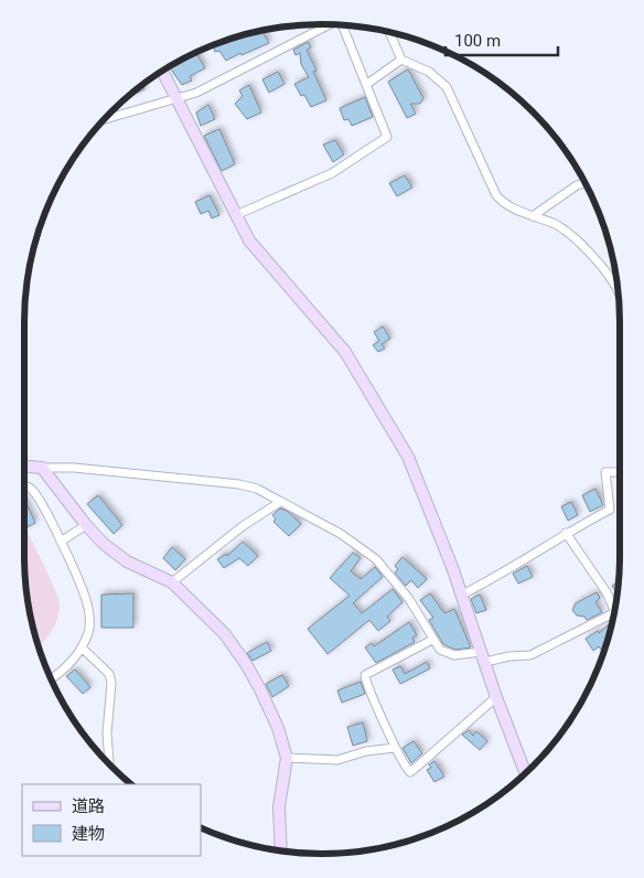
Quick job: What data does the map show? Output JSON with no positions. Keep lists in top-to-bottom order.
{
  "legend": ["道路", "建物"],
  "scale_bar": "100 m"
}
